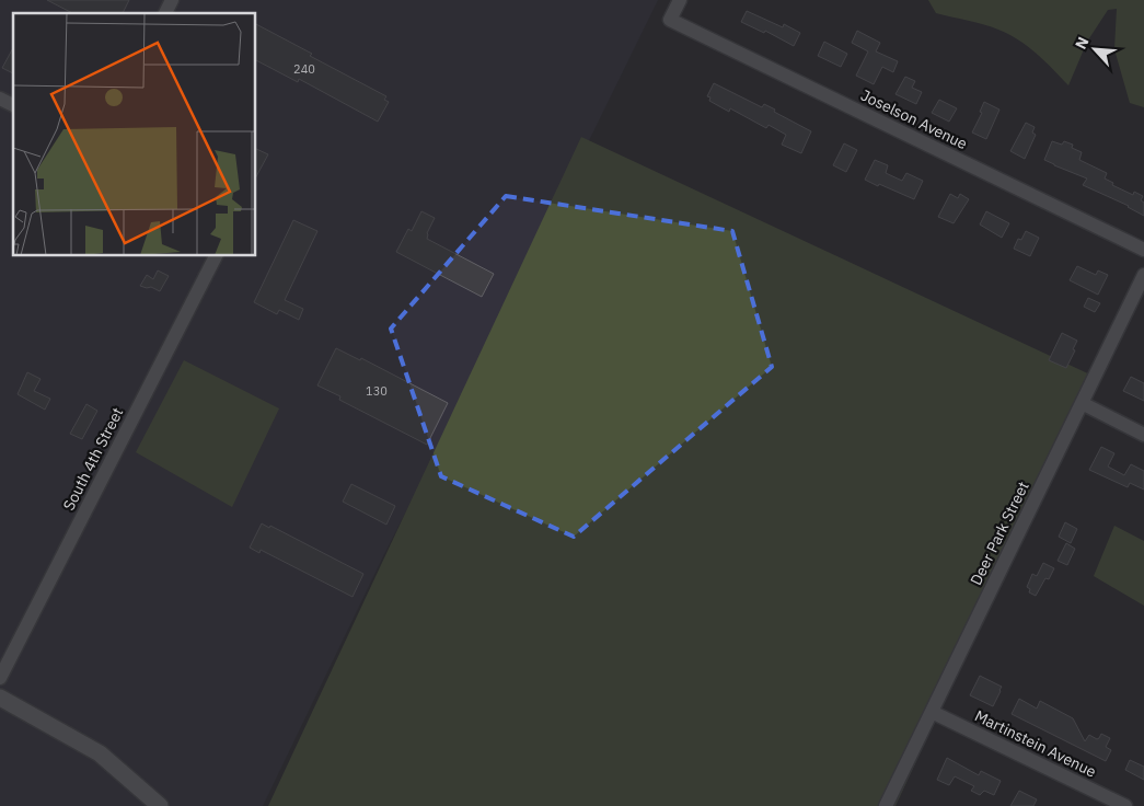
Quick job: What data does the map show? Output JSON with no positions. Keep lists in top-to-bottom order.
{
  "streets": {
    "street": [
      "Joselson Avenue",
      "South 4th Street",
      "Deer Park Street",
      "Martinstein Avenue"
    ]
  },
  "crossings": [
    ["Deer Park Street", "Martinstein Avenue"]
  ],
  "house_numbers": ["240", "130"],
  "north": "top left"
}
